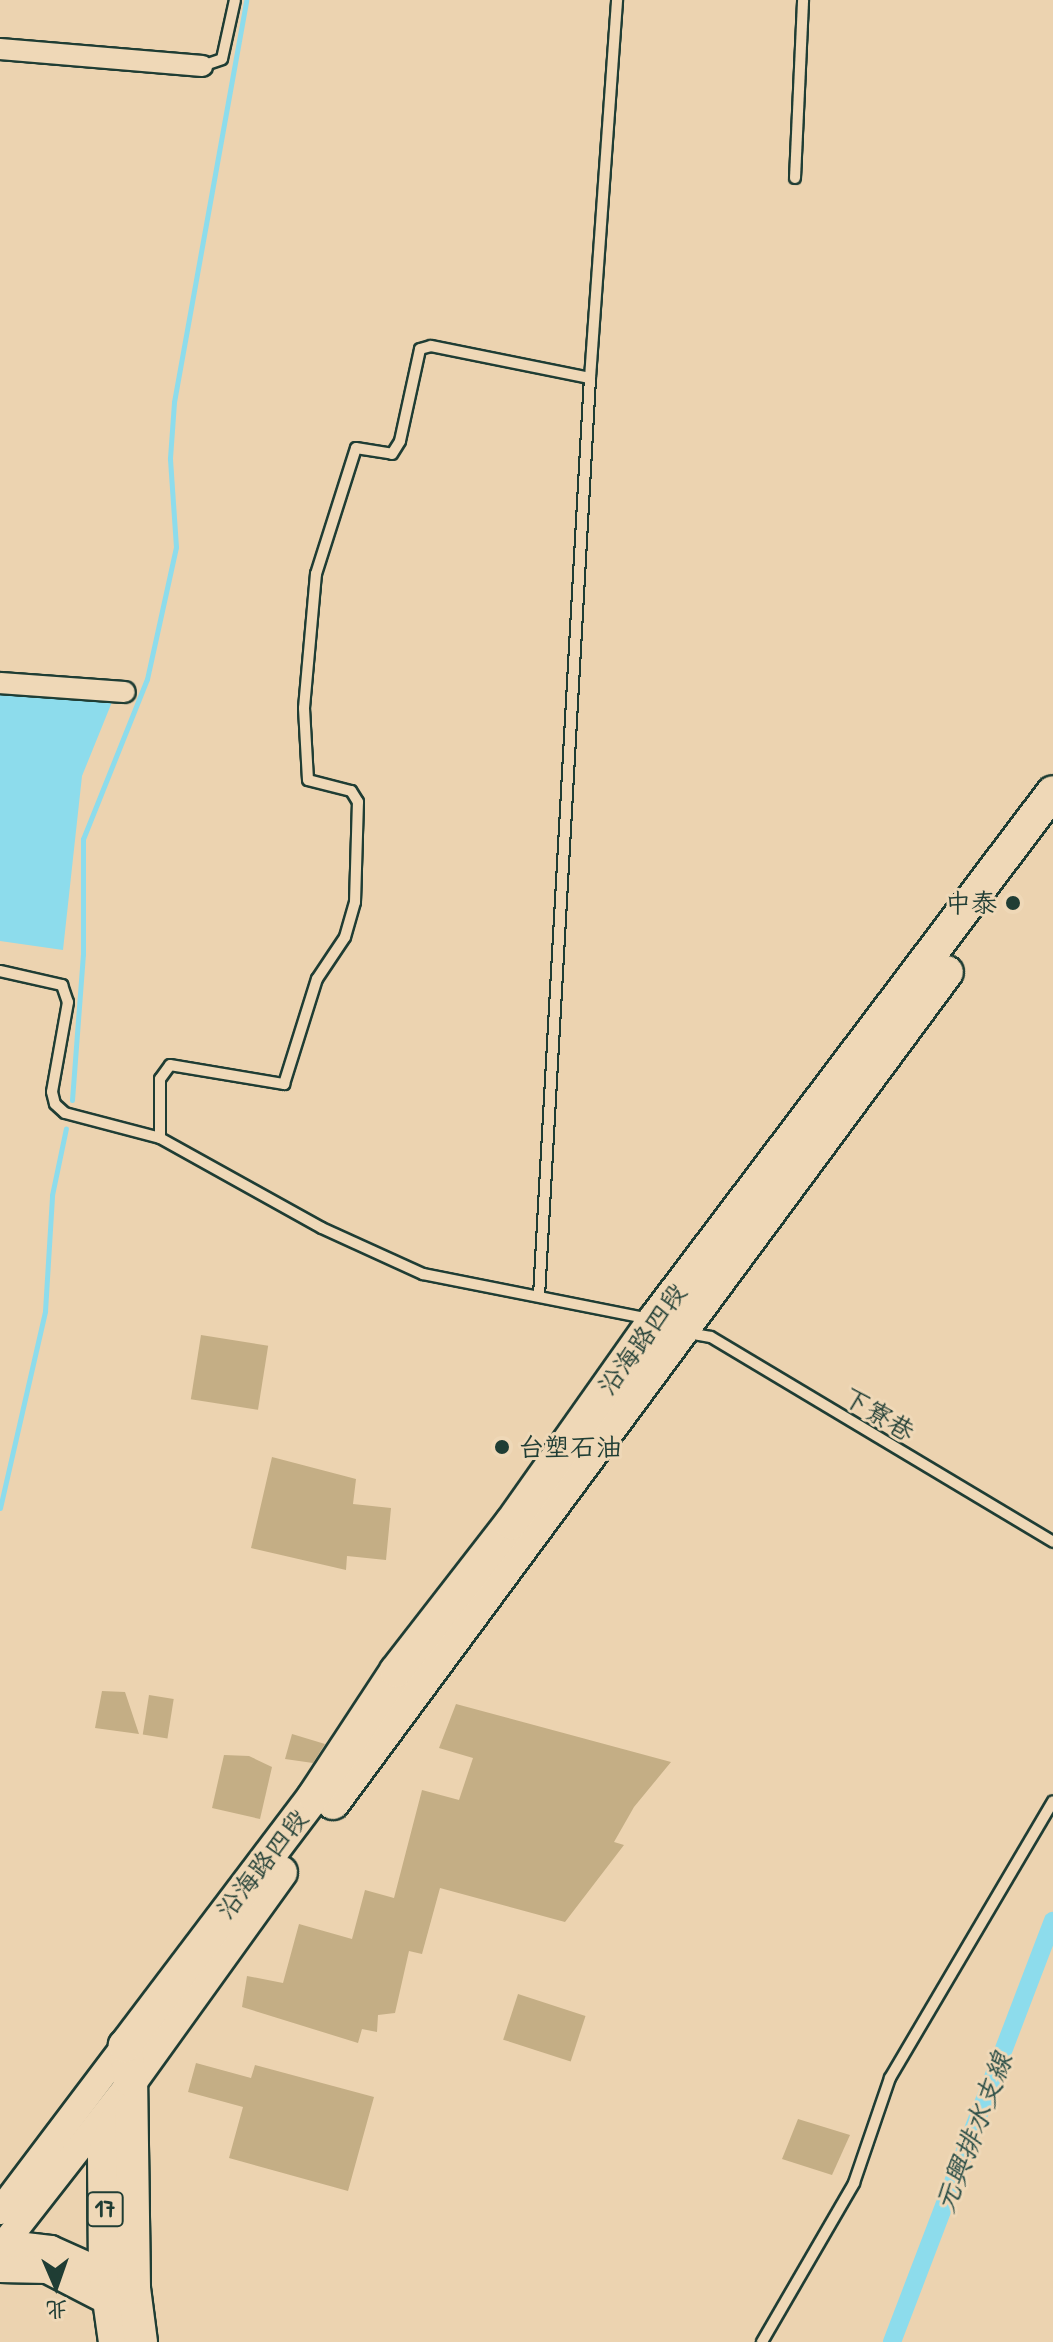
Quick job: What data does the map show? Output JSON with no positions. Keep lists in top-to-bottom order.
{
  "streets": {
    "main road": ["沿海路四段", "17"],
    "lane": ["下寮巷"]
  },
  "crossings": [
    ["沿海路四段", "下寮巷"],
    ["沿海路四段", "17"]
  ],
  "water": ["元興排水支線"],
  "places": ["中泰", "台塑石油"],
  "north": "bottom"
}
